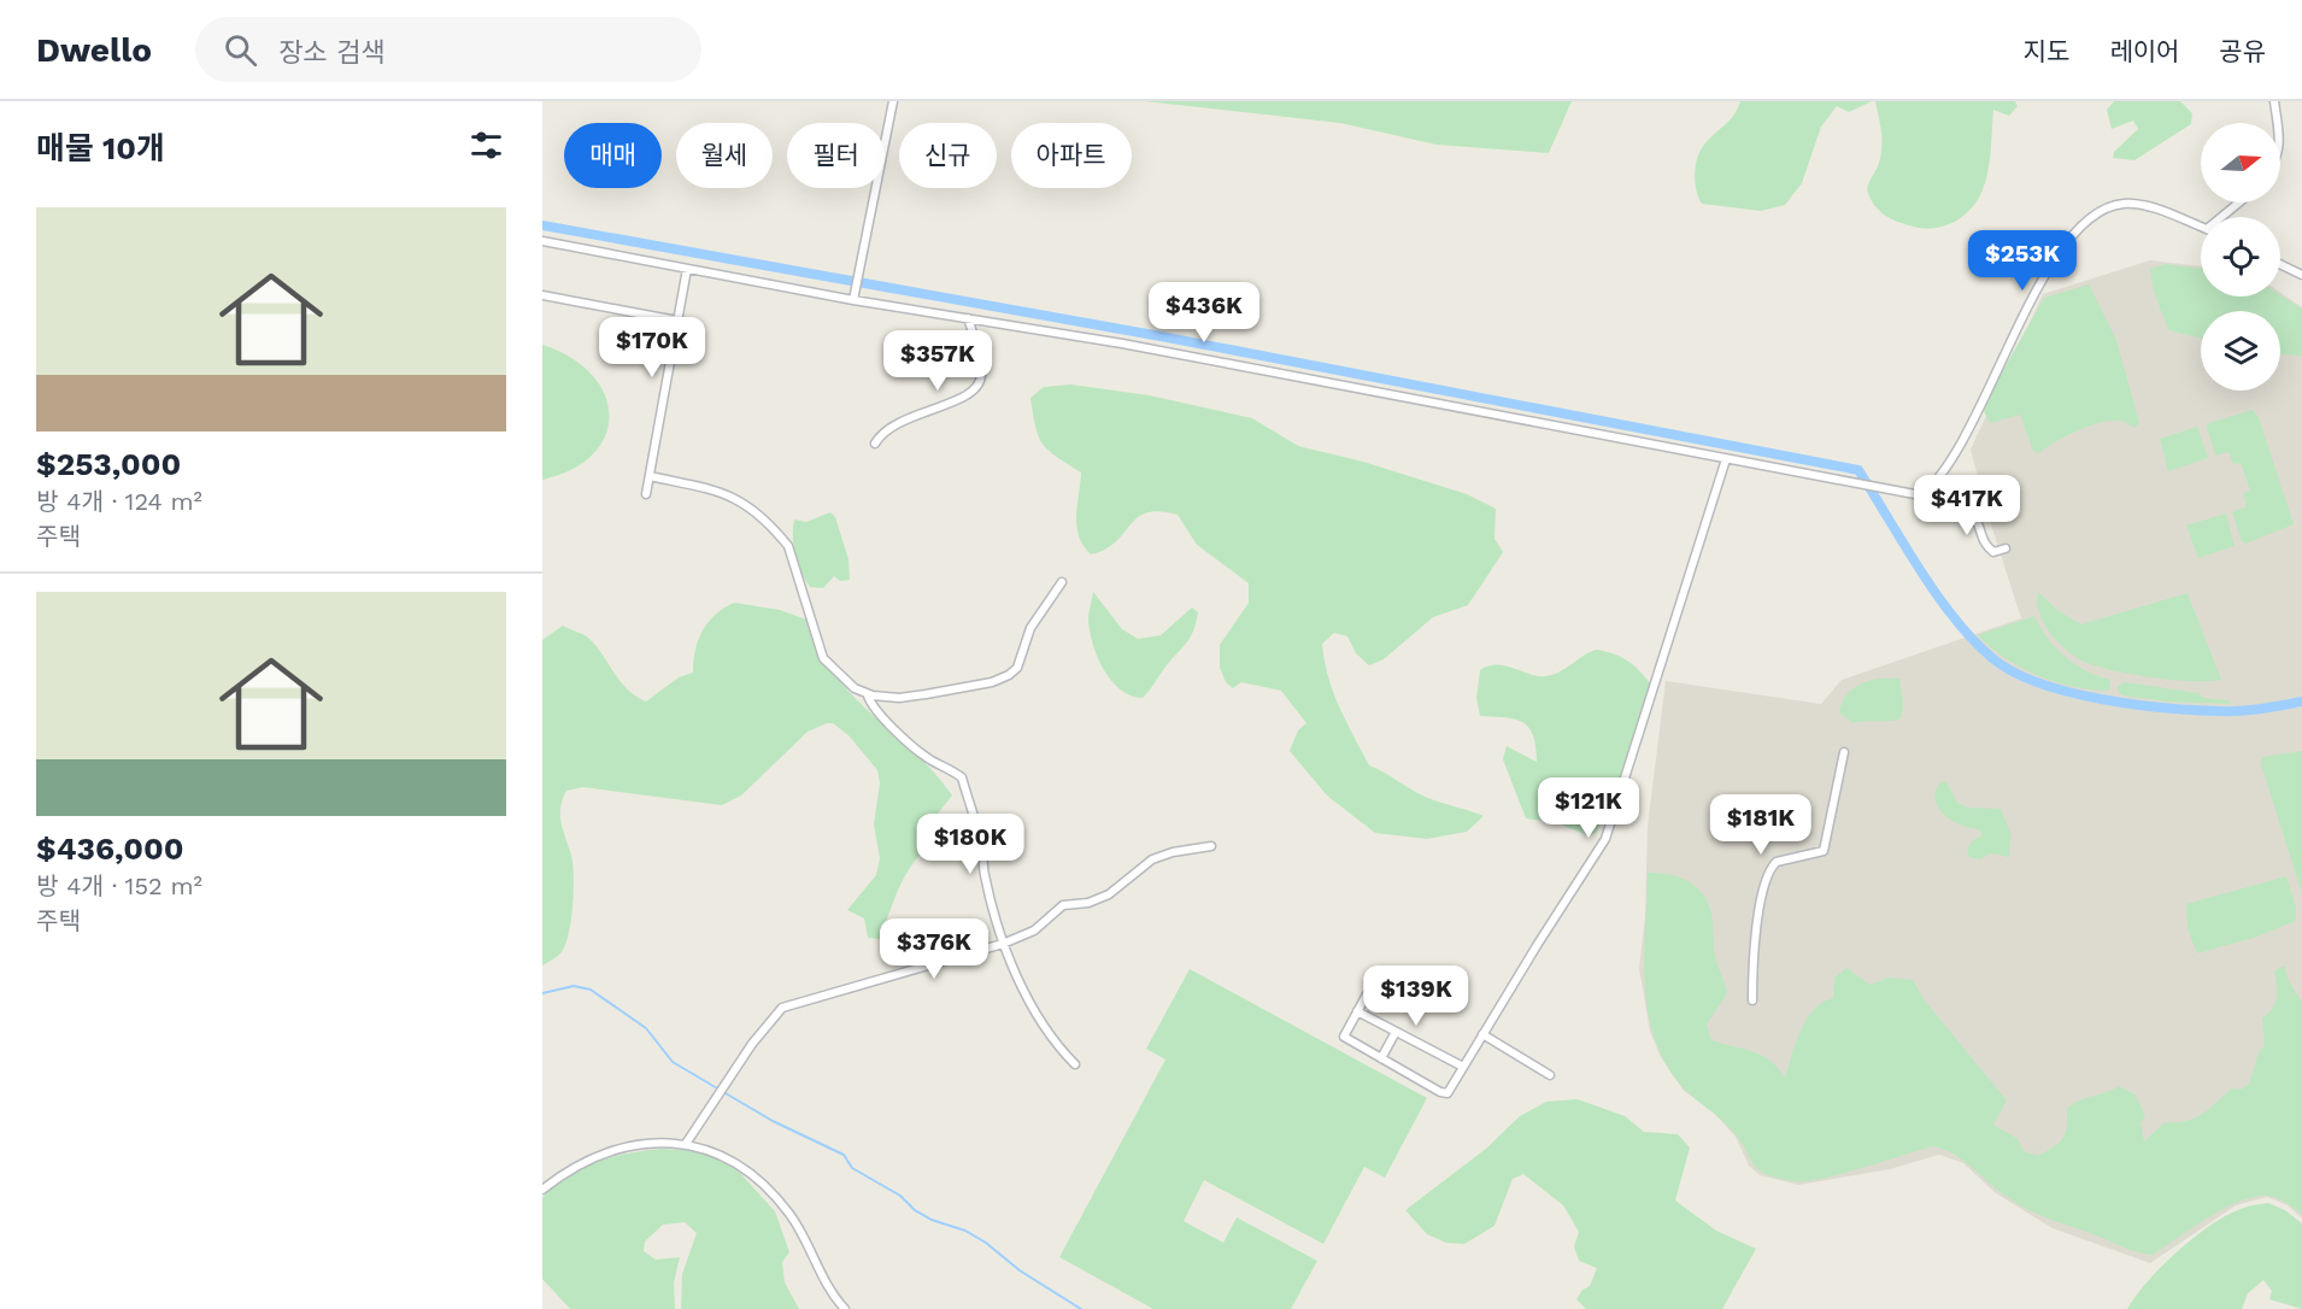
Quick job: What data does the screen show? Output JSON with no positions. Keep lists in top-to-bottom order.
{
  "north": "right",
  "page": {
    "header": "Dwello",
    "search": "장소 검색",
    "nav": ["지도", "레이어", "공유"],
    "heading": "매물 10개",
    "chip": [
      "매매",
      "월세",
      "필터",
      "신규",
      "아파트"
    ],
    "list": [
      {
        "name": "$253,000",
        "note": "방 4개 · 124 m² · 주택"
      },
      {
        "name": "$436,000",
        "note": "방 4개 · 152 m² · 주택"
      }
    ],
    "price": [
      "$253K",
      "$436K",
      "$170K",
      "$357K",
      "$417K",
      "$121K",
      "$181K",
      "$180K",
      "$376K",
      "$139K"
    ]
  }
}
